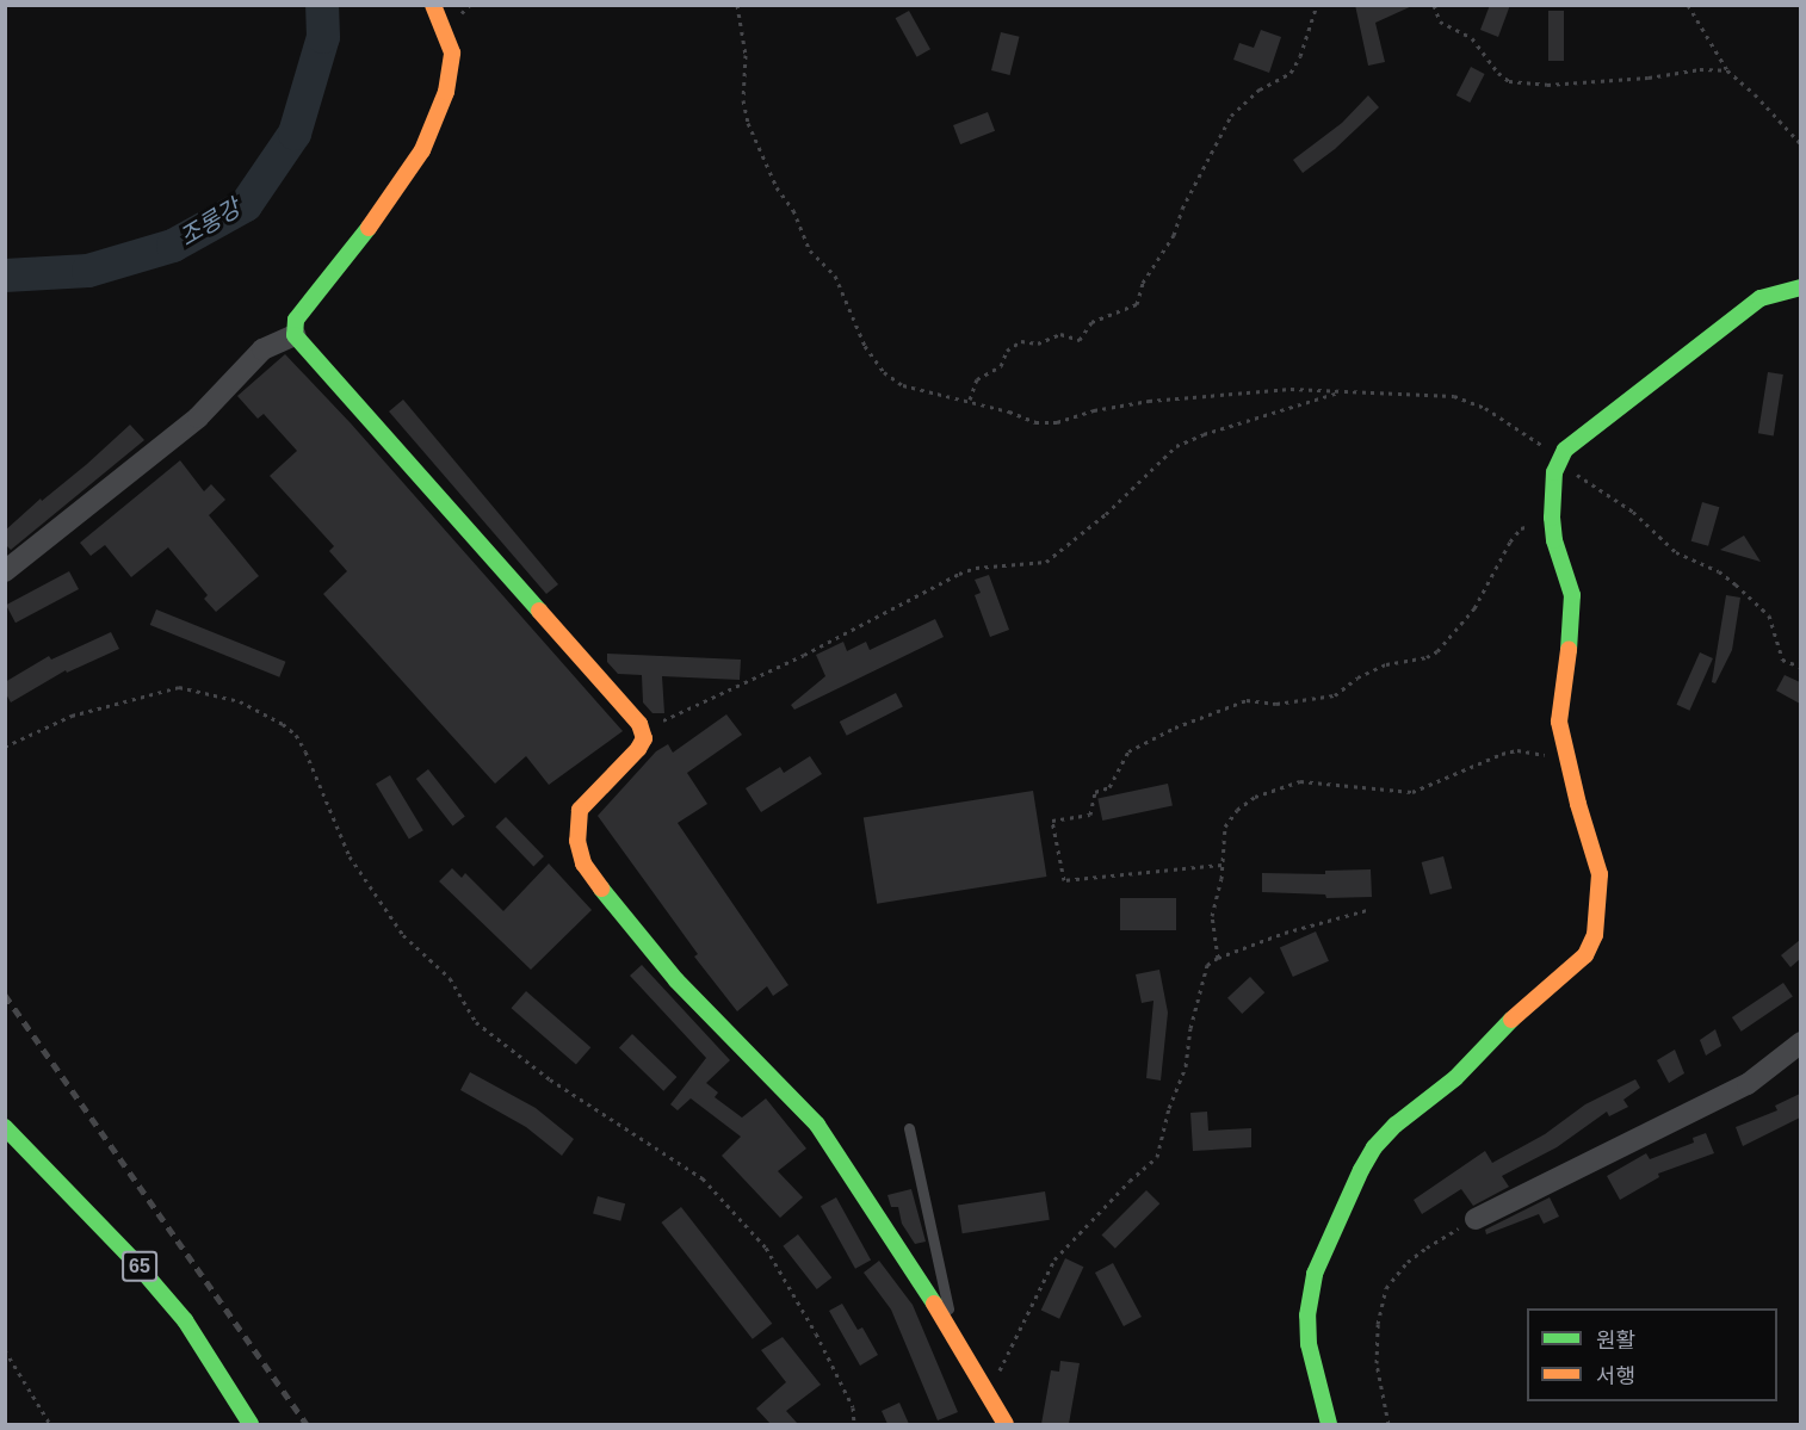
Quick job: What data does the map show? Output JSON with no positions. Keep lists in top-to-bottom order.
{
  "streets": {
    "street": ["65"]
  },
  "water": ["조롱강"],
  "legend": ["원활", "서행"]
}
